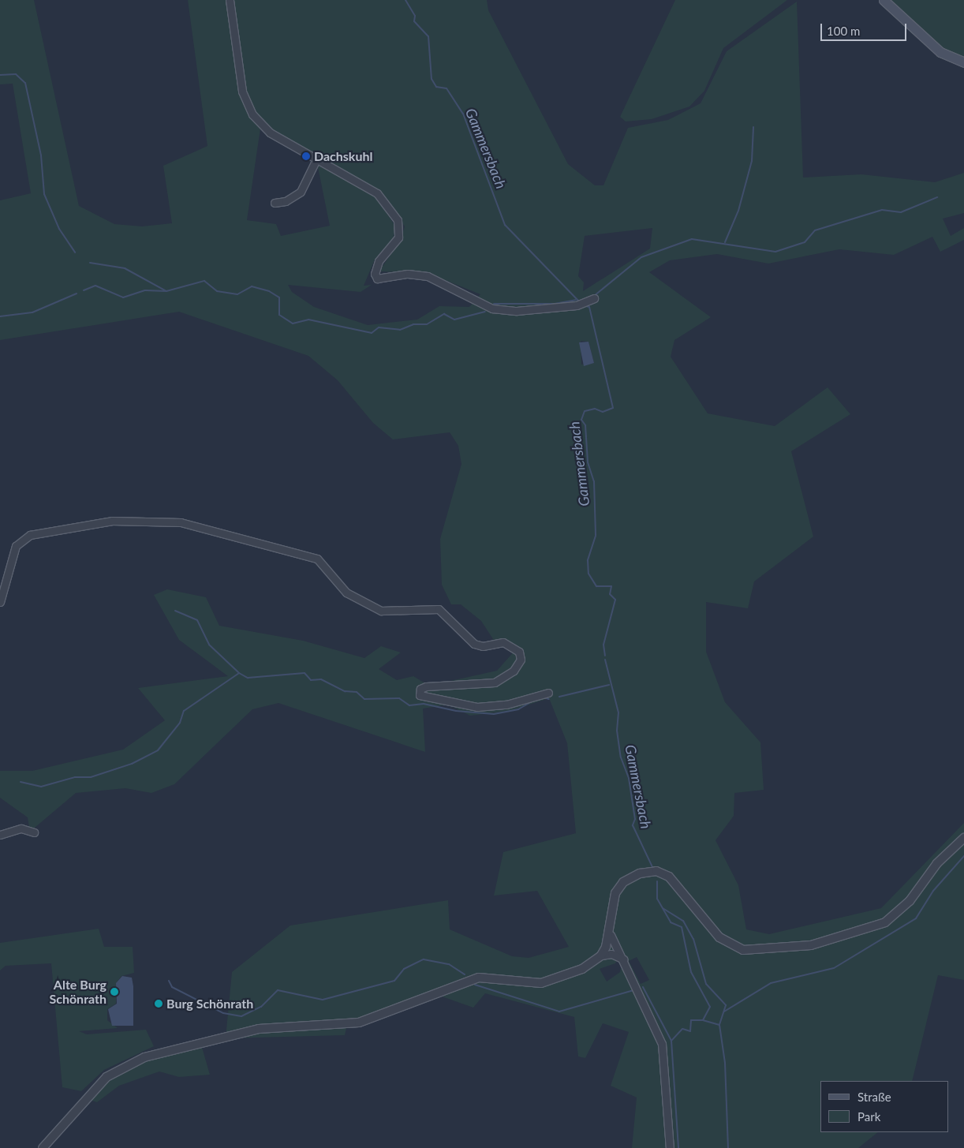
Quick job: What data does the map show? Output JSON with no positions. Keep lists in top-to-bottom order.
{
  "water": ["Gammersbach"],
  "places": ["Dachskuhl", "Alte Burg Schönrath", "Burg Schönrath"],
  "legend": ["Straße", "Park"],
  "scale_bar": "100 m"
}
